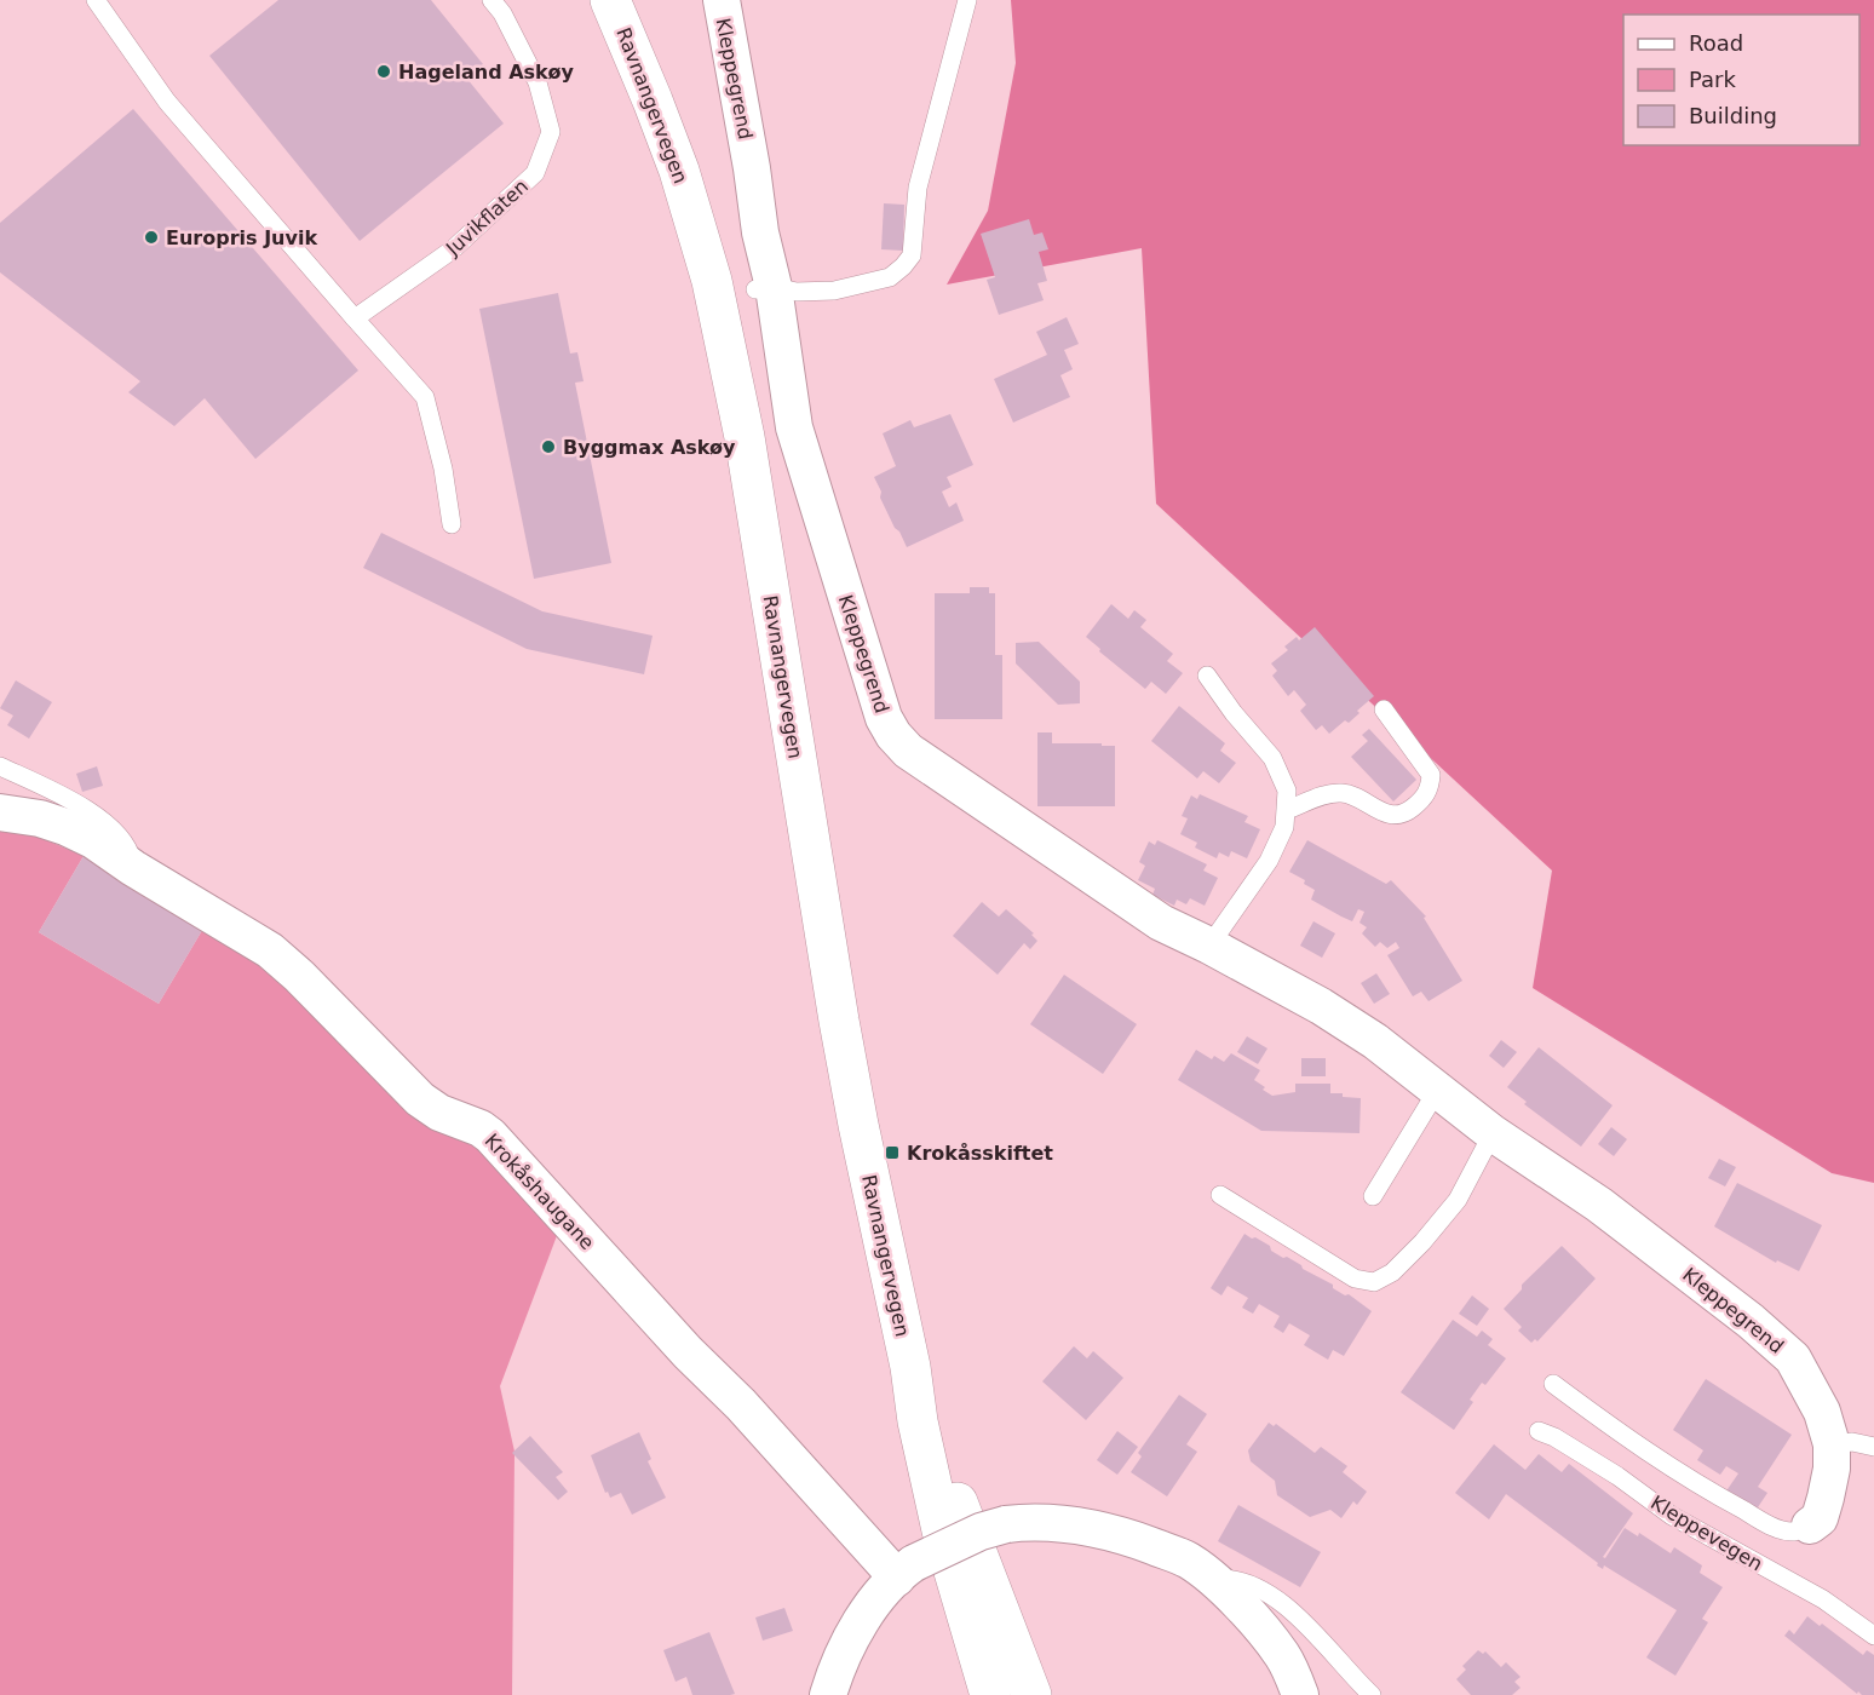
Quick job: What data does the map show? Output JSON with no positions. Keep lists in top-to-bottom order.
{
  "streets": {
    "main road": ["Ravnangervegen"],
    "street": ["Kleppegrend", "Krokåshaugane"],
    "lane": ["Juvikflaten", "Kleppevegen"]
  },
  "places": {
    "other": ["Hageland Askøy", "Europris Juvik", "Byggmax Askøy"],
    "transit": ["Krokåsskiftet"]
  },
  "legend": ["Road", "Park", "Building"]
}
